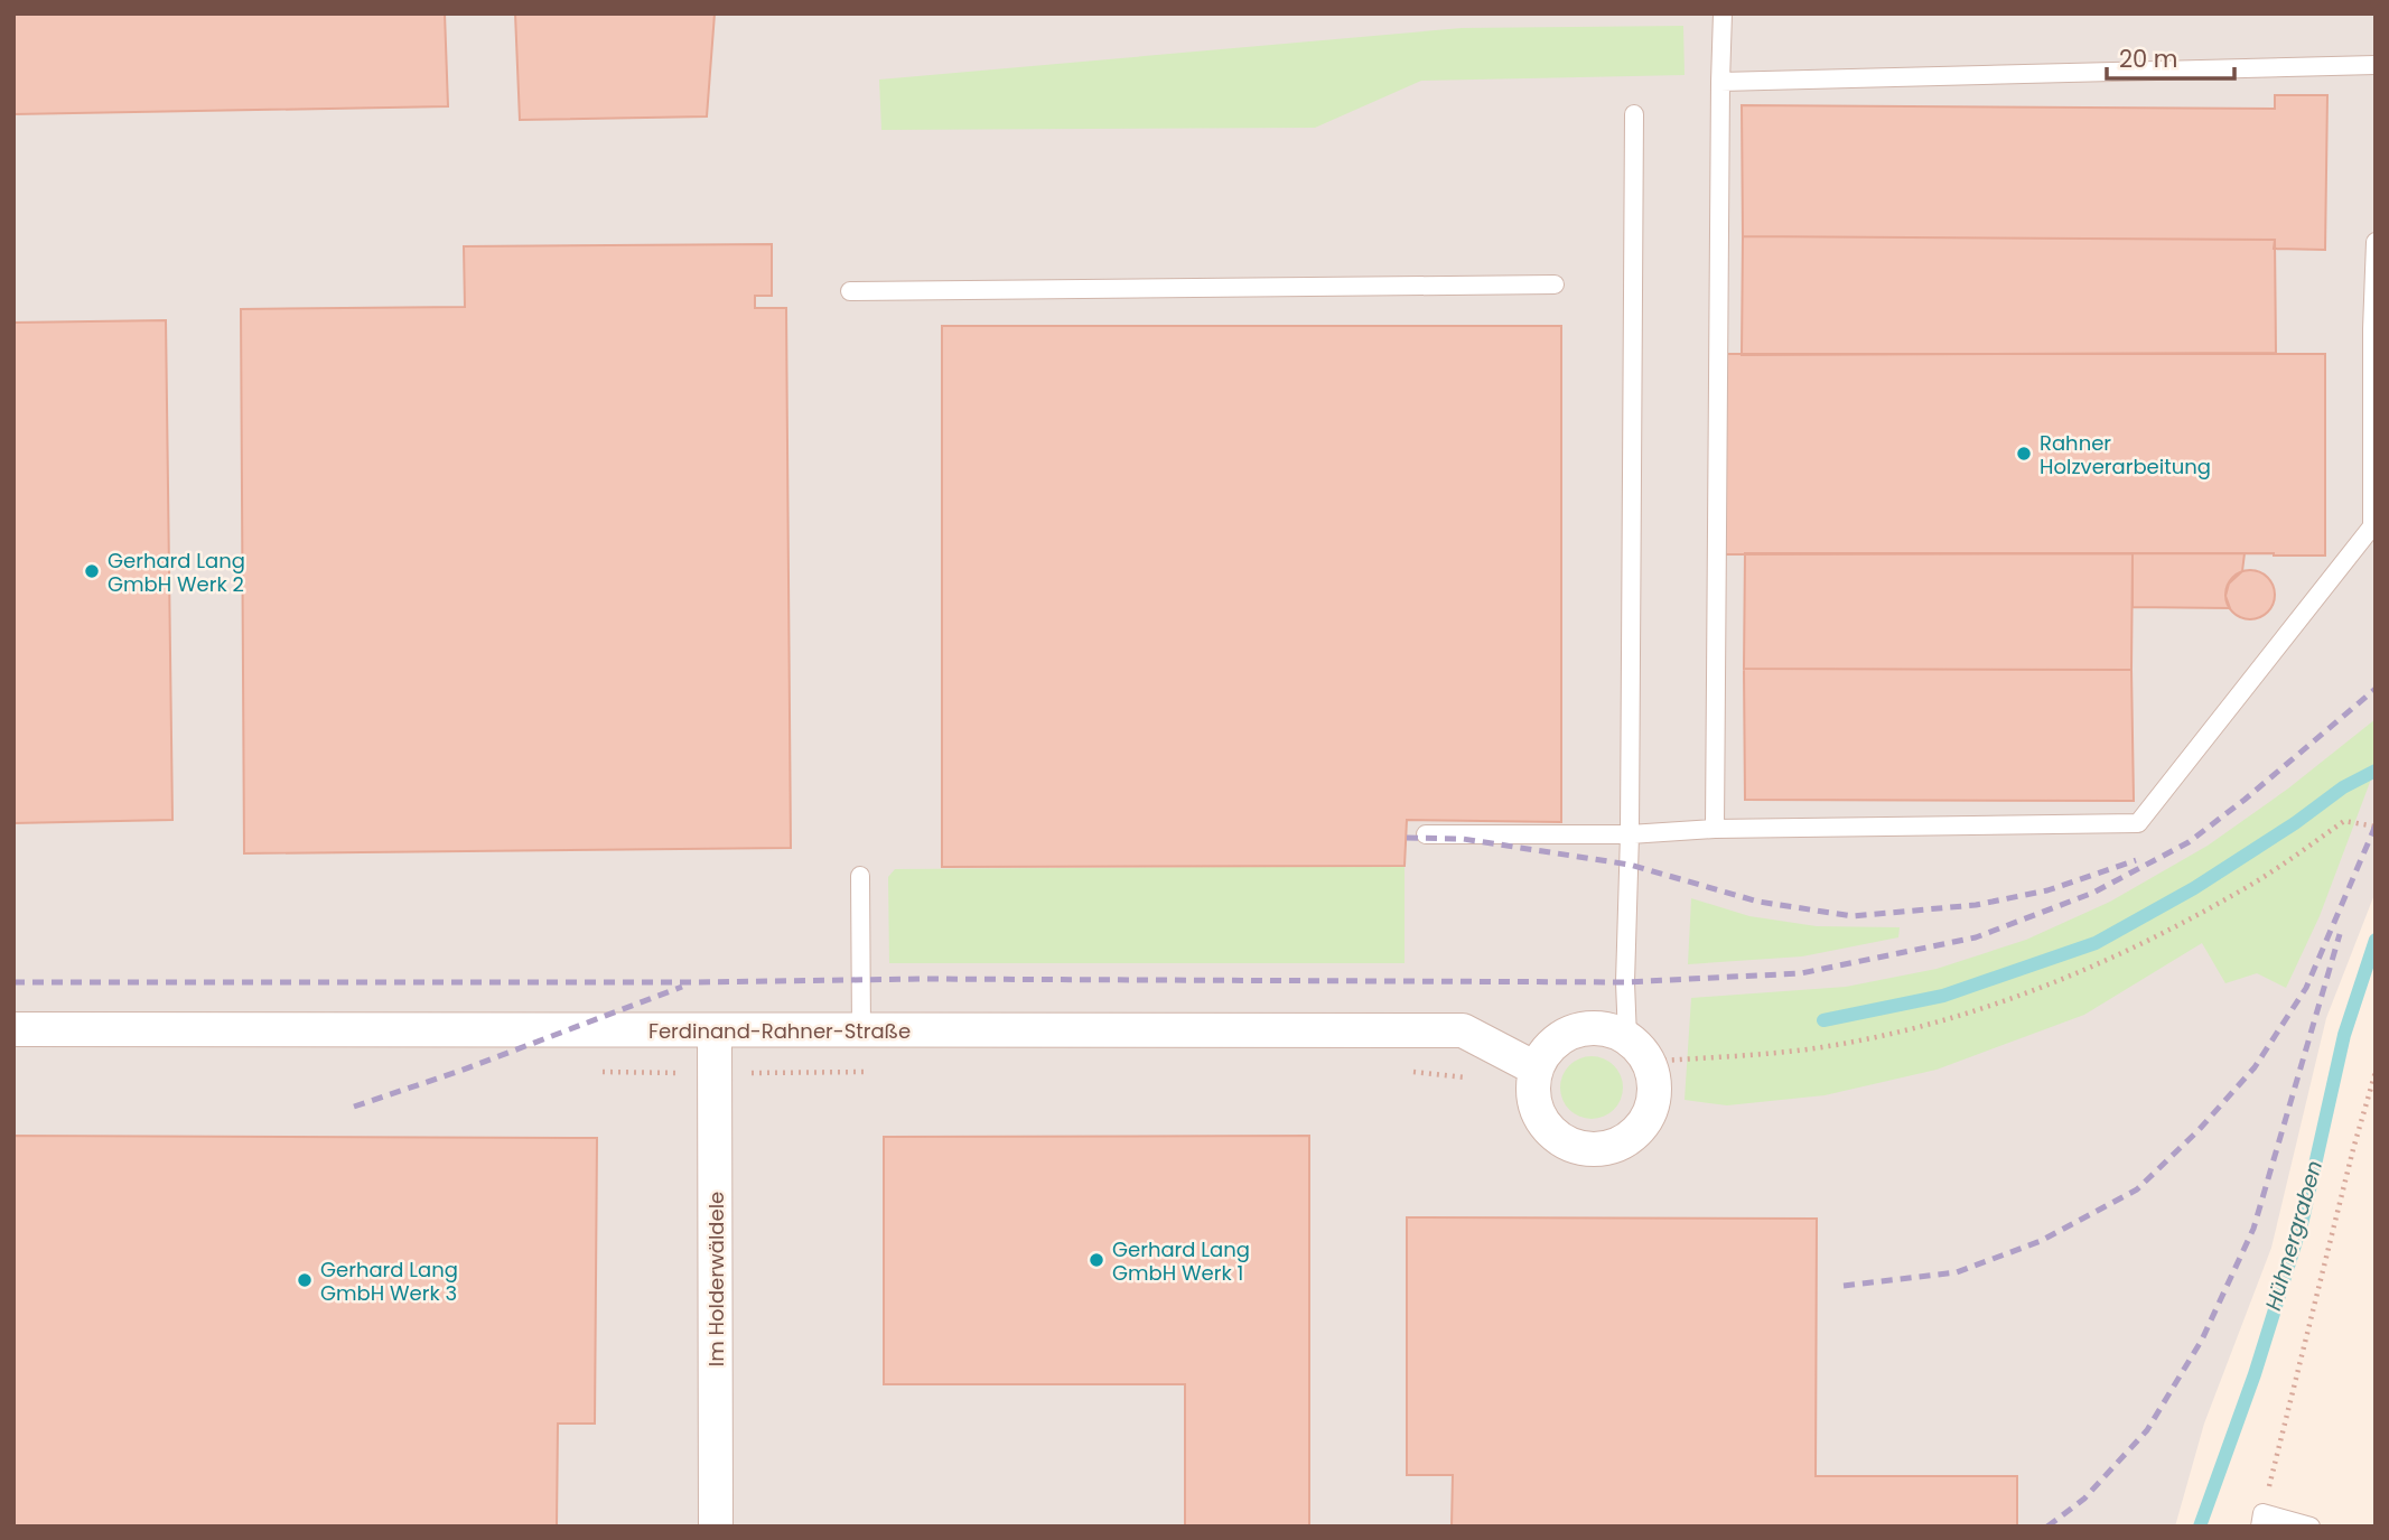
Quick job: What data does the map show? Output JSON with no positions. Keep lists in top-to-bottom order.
{
  "streets": {
    "street": ["Ferdinand-Rahner-Straße", "Im Holderwäldele"]
  },
  "crossings": [
    ["Ferdinand-Rahner-Straße", "Im Holderwäldele"]
  ],
  "water": ["Hühnergraben"],
  "places": [
    "Rahner Holzverarbeitung",
    "Gerhard Lang GmbH Werk 2",
    "Gerhard Lang GmbH Werk 1",
    "Gerhard Lang GmbH Werk 3"
  ],
  "scale_bar": "20 m"
}
